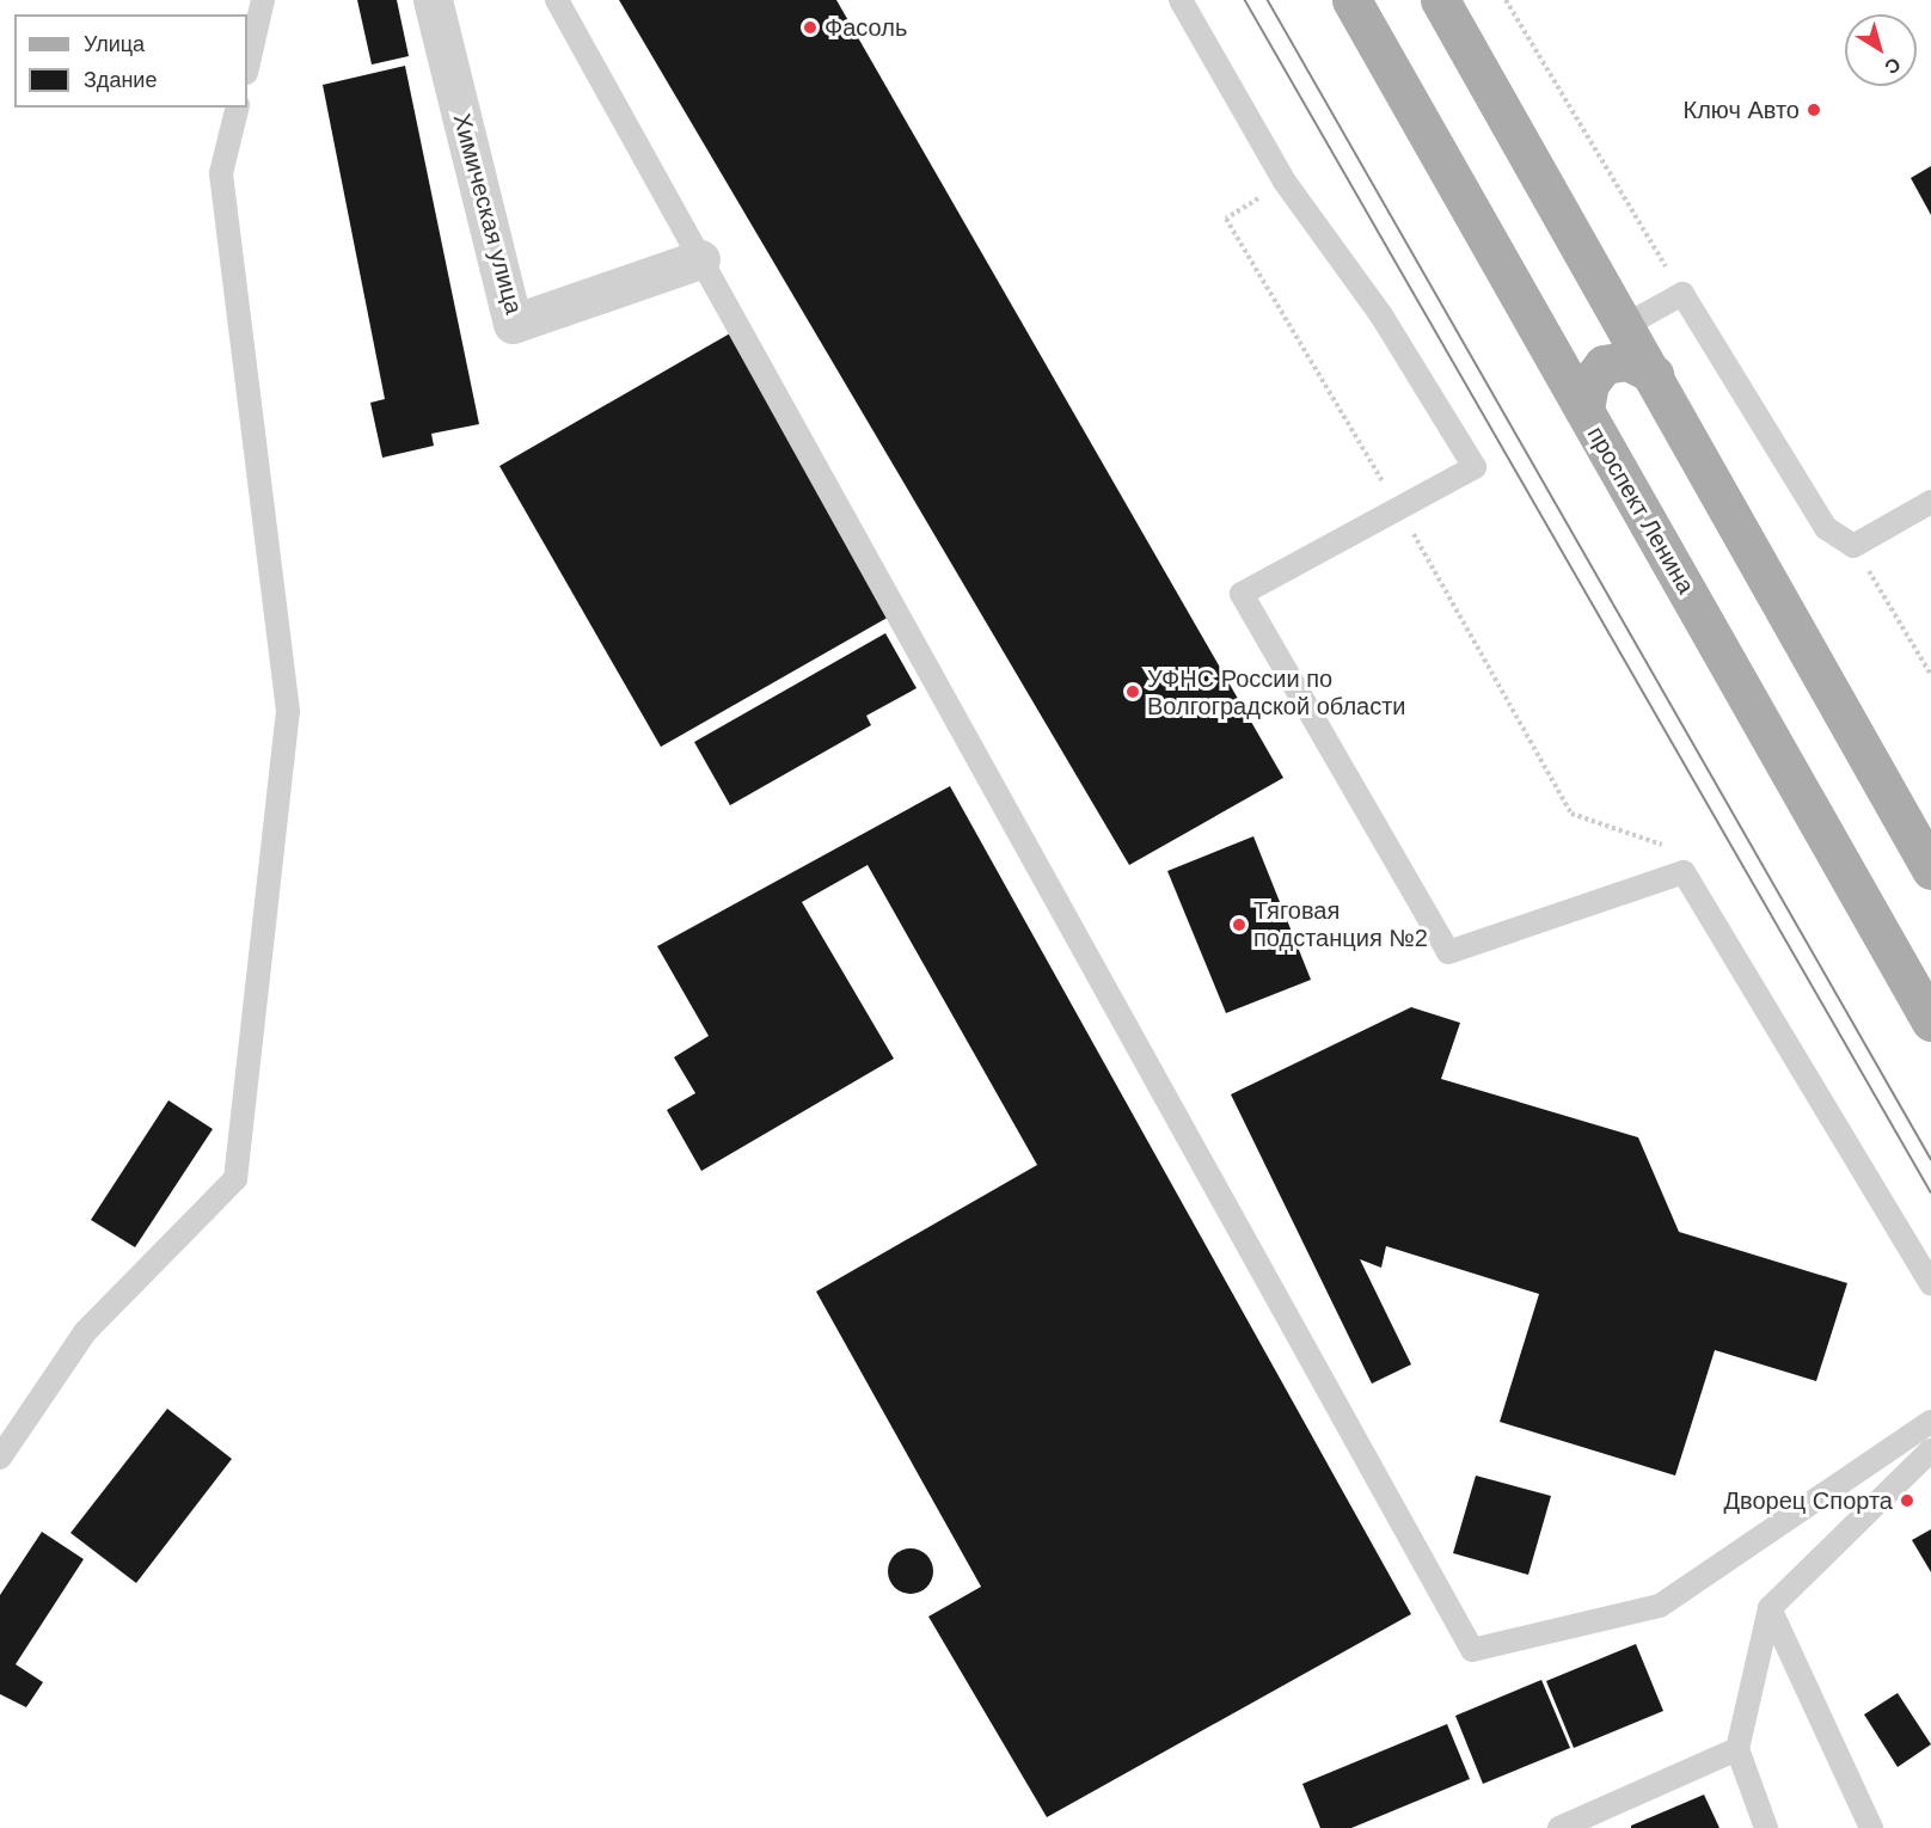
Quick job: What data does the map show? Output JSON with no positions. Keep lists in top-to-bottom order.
{
  "streets": {
    "main road": ["проспект Ленина"],
    "street": ["Химическая улица"]
  },
  "places": [
    "Фасоль",
    "Ключ Авто",
    "УФНС России по Волгоградской области",
    "Тяговая подстанция №2",
    "Дворец Спорта"
  ],
  "legend": ["Улица", "Здание"],
  "north": "bottom right"
}
